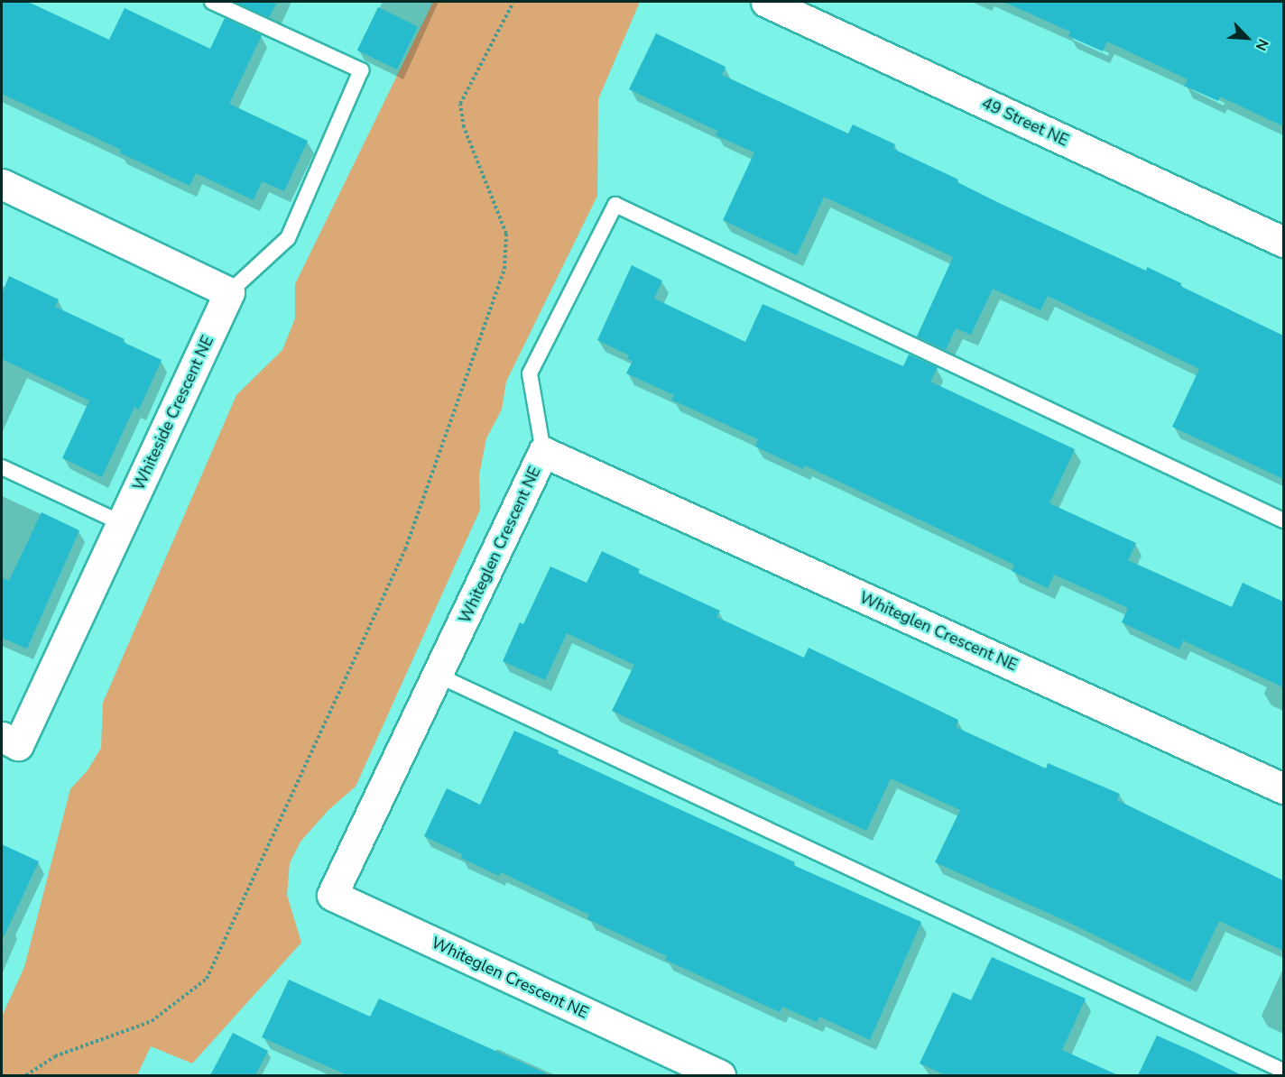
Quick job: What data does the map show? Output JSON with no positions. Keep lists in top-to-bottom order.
{
  "streets": {
    "street": ["49 Street NE", "Whiteside Crescent NE", "Whiteglen Crescent NE"]
  },
  "north": "bottom right"
}
